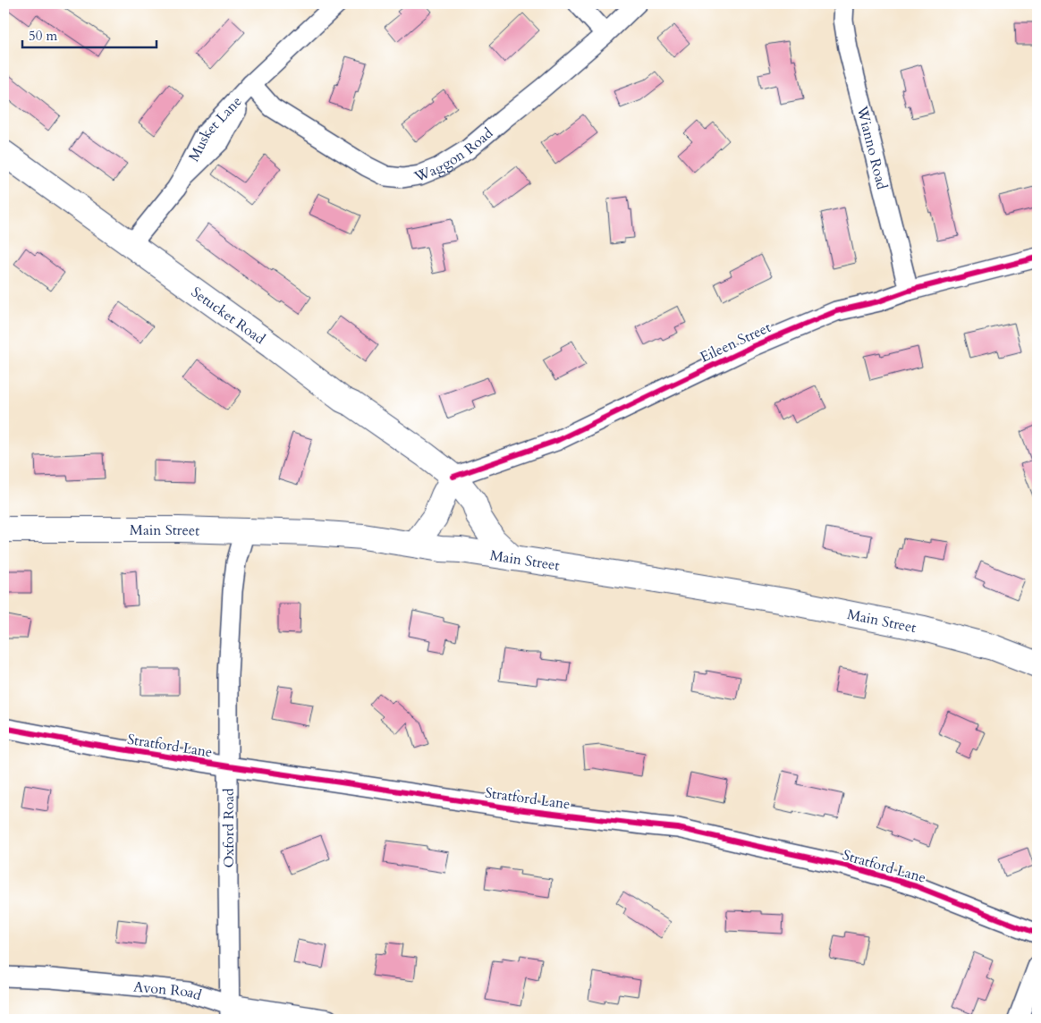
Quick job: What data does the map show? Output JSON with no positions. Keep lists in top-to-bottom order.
{
  "streets": {
    "main road": ["Setucket Road", "Main Street"],
    "street": [
      "Musket Lane",
      "Wianno Road",
      "Waggon Road",
      "Eileen Street",
      "Stratford Lane",
      "Oxford Road",
      "Avon Road"
    ]
  },
  "crossings": [
    ["Musket Lane", "Waggon Road"],
    ["Musket Lane", "Setucket Road"],
    ["Wianno Road", "Eileen Street"],
    ["Setucket Road", "Eileen Street"],
    ["Setucket Road", "Main Street"],
    ["Main Street", "Oxford Road"],
    ["Stratford Lane", "Oxford Road"],
    ["Oxford Road", "Avon Road"]
  ],
  "scale_bar": "50 m"
}
